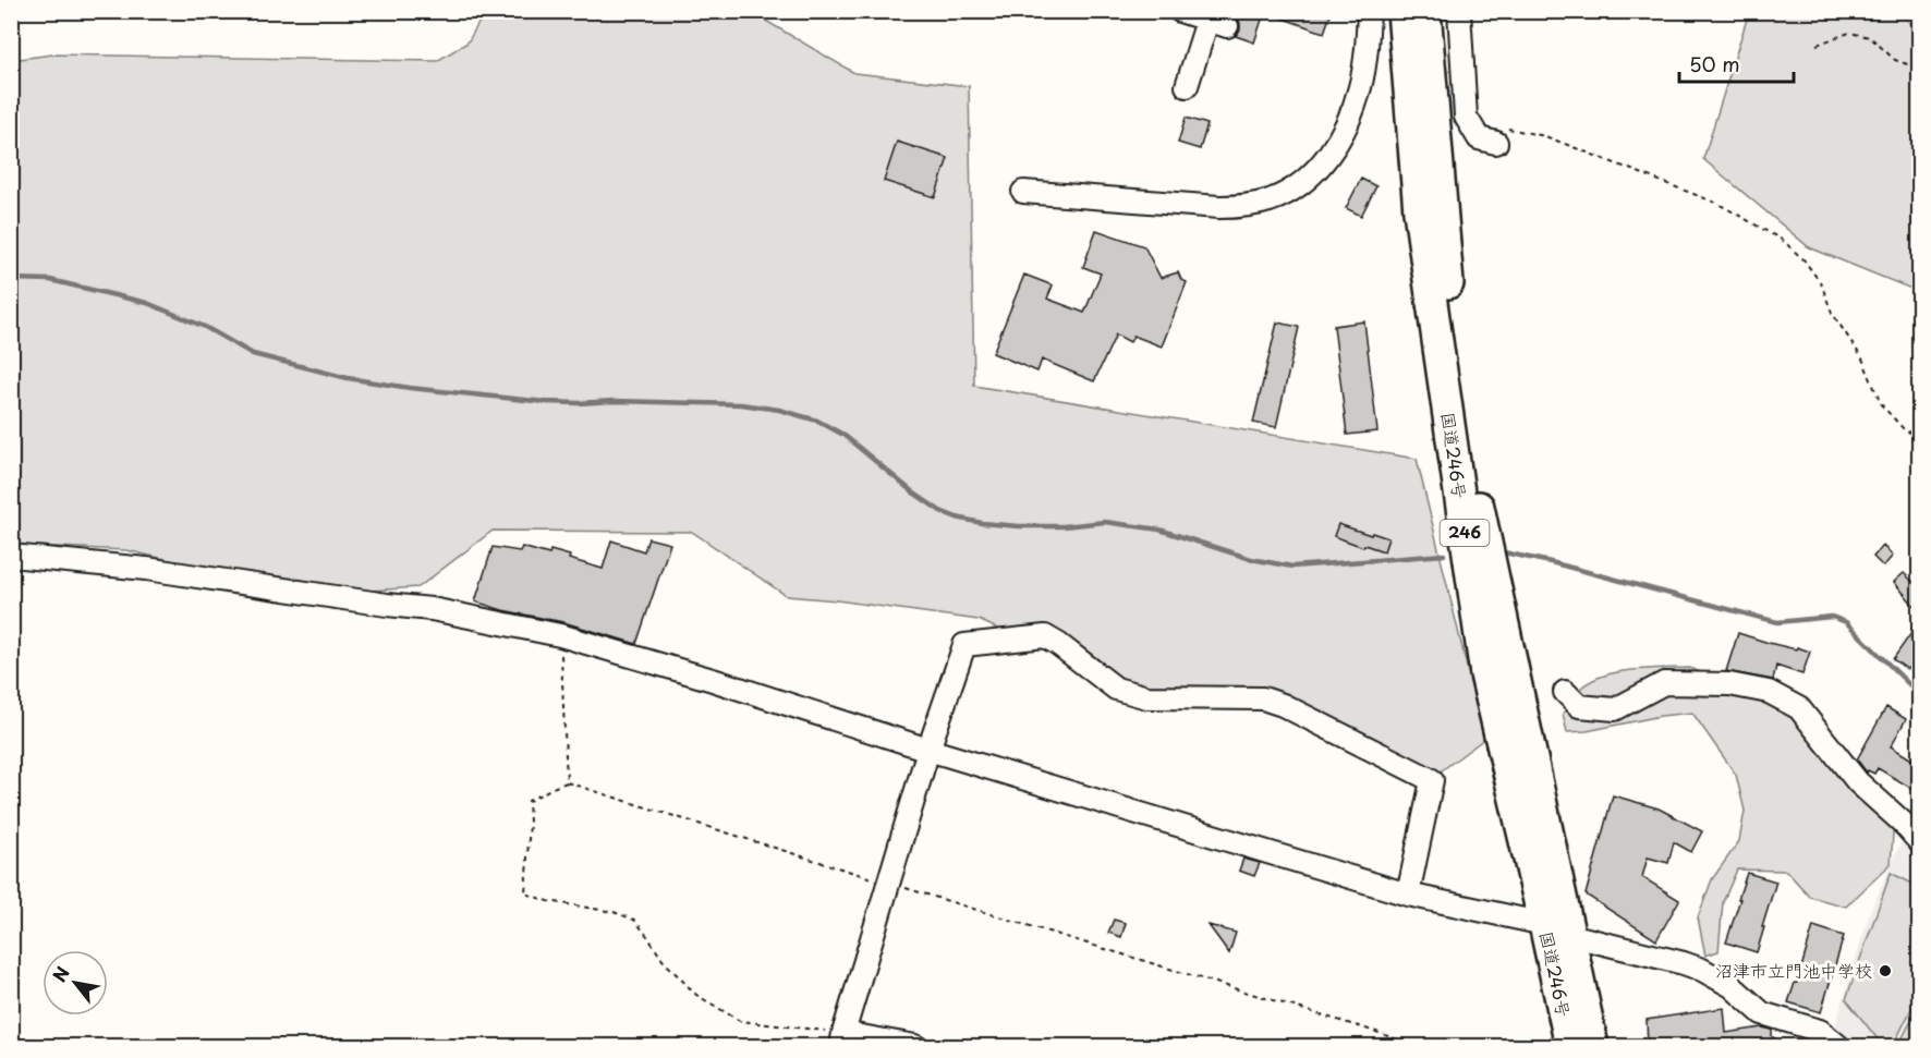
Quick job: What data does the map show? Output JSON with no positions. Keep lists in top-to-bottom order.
{
  "streets": {
    "highway": ["国道246号", "246"]
  },
  "places": ["沼津市立門池中学校"],
  "scale_bar": "50 m",
  "north": "top left"
}
